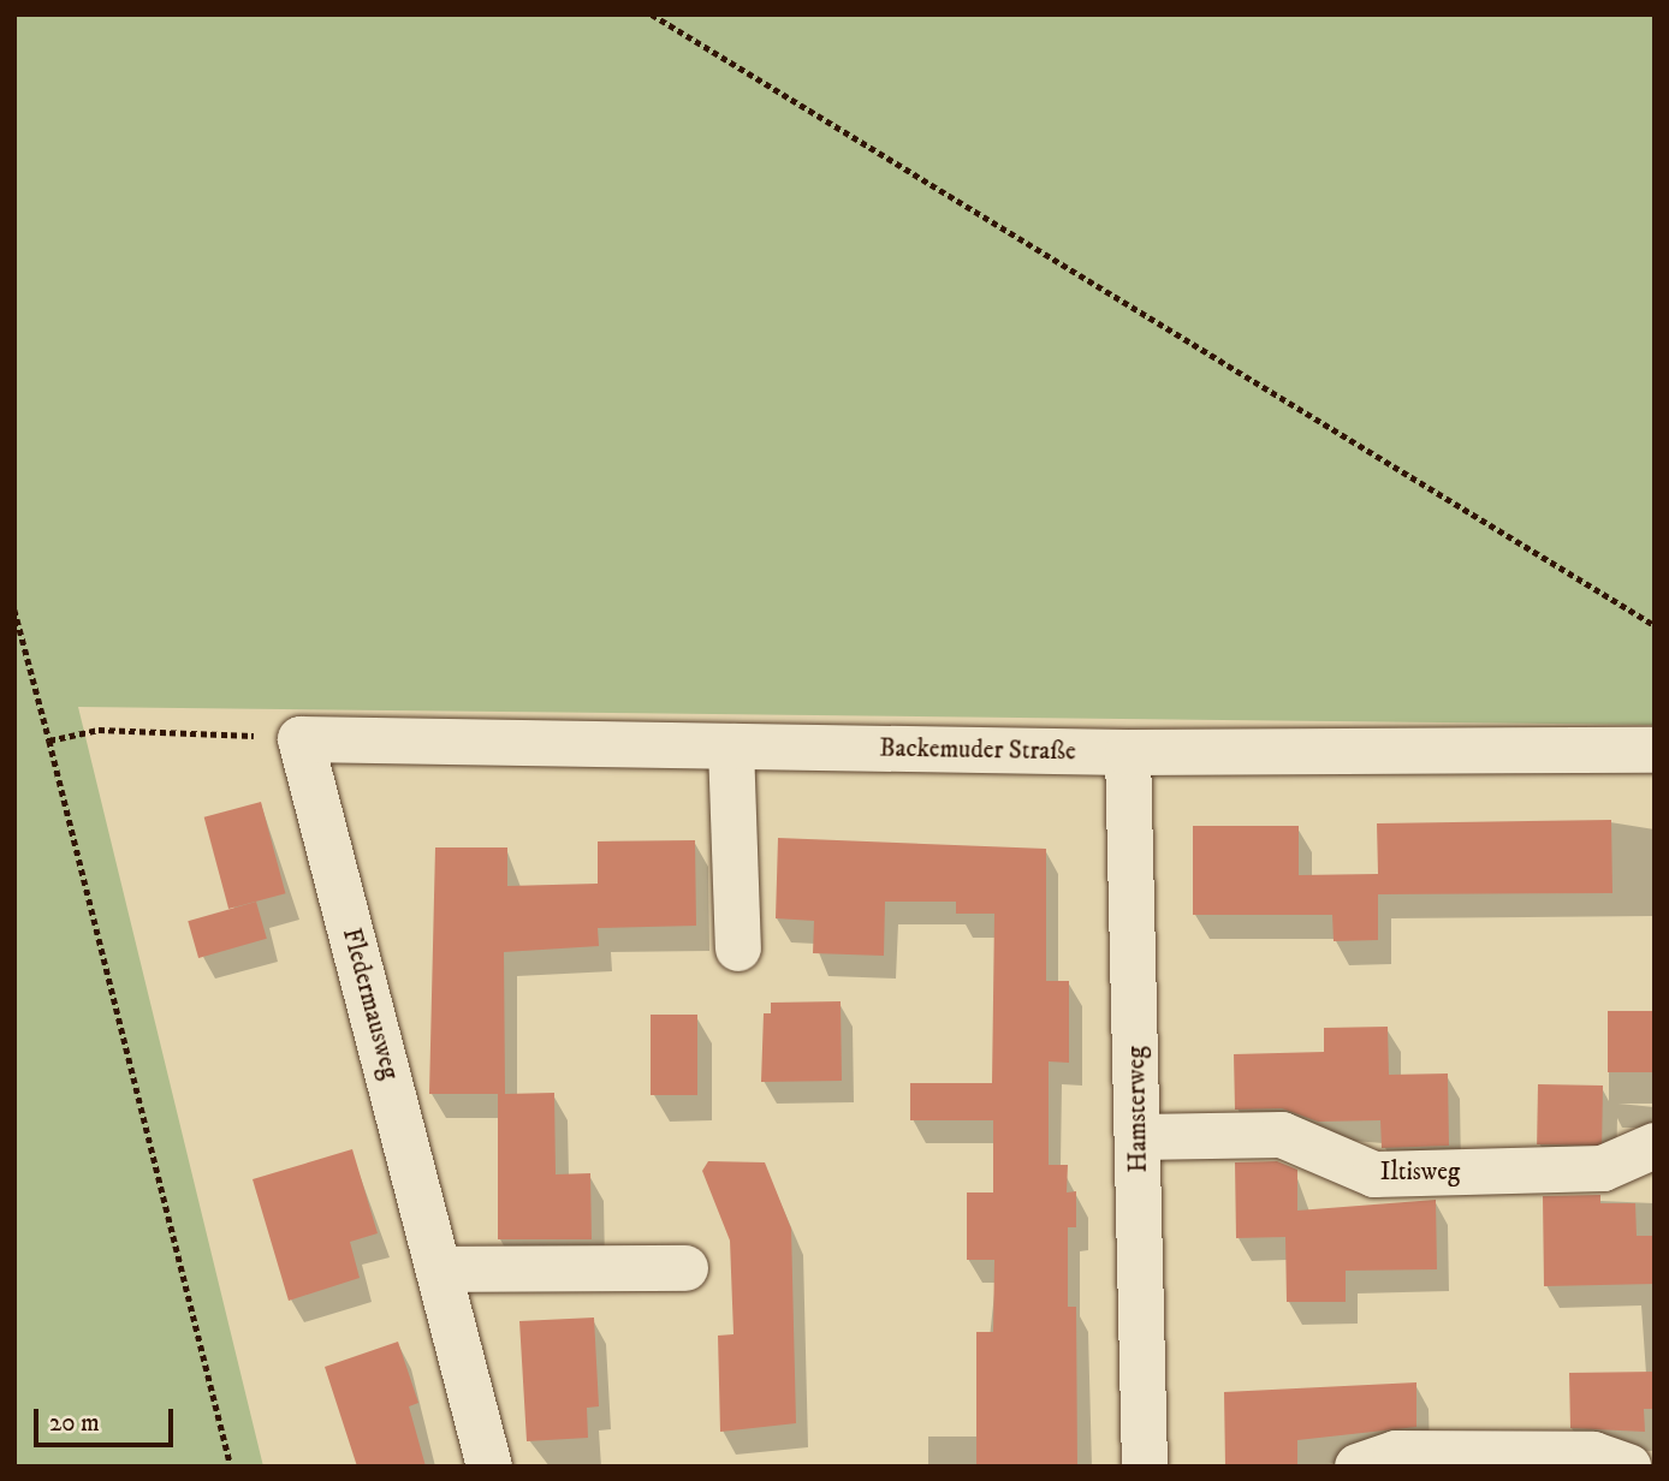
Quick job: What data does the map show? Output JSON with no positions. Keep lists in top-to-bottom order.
{
  "streets": {
    "street": [
      "Backemuder Straße",
      "Fledermausweg",
      "Hamsterweg",
      "Iltisweg"
    ]
  },
  "crossings": [
    ["Backemuder Straße", "Fledermausweg"],
    ["Backemuder Straße", "Hamsterweg"],
    ["Hamsterweg", "Iltisweg"]
  ],
  "scale_bar": "20 m"
}
